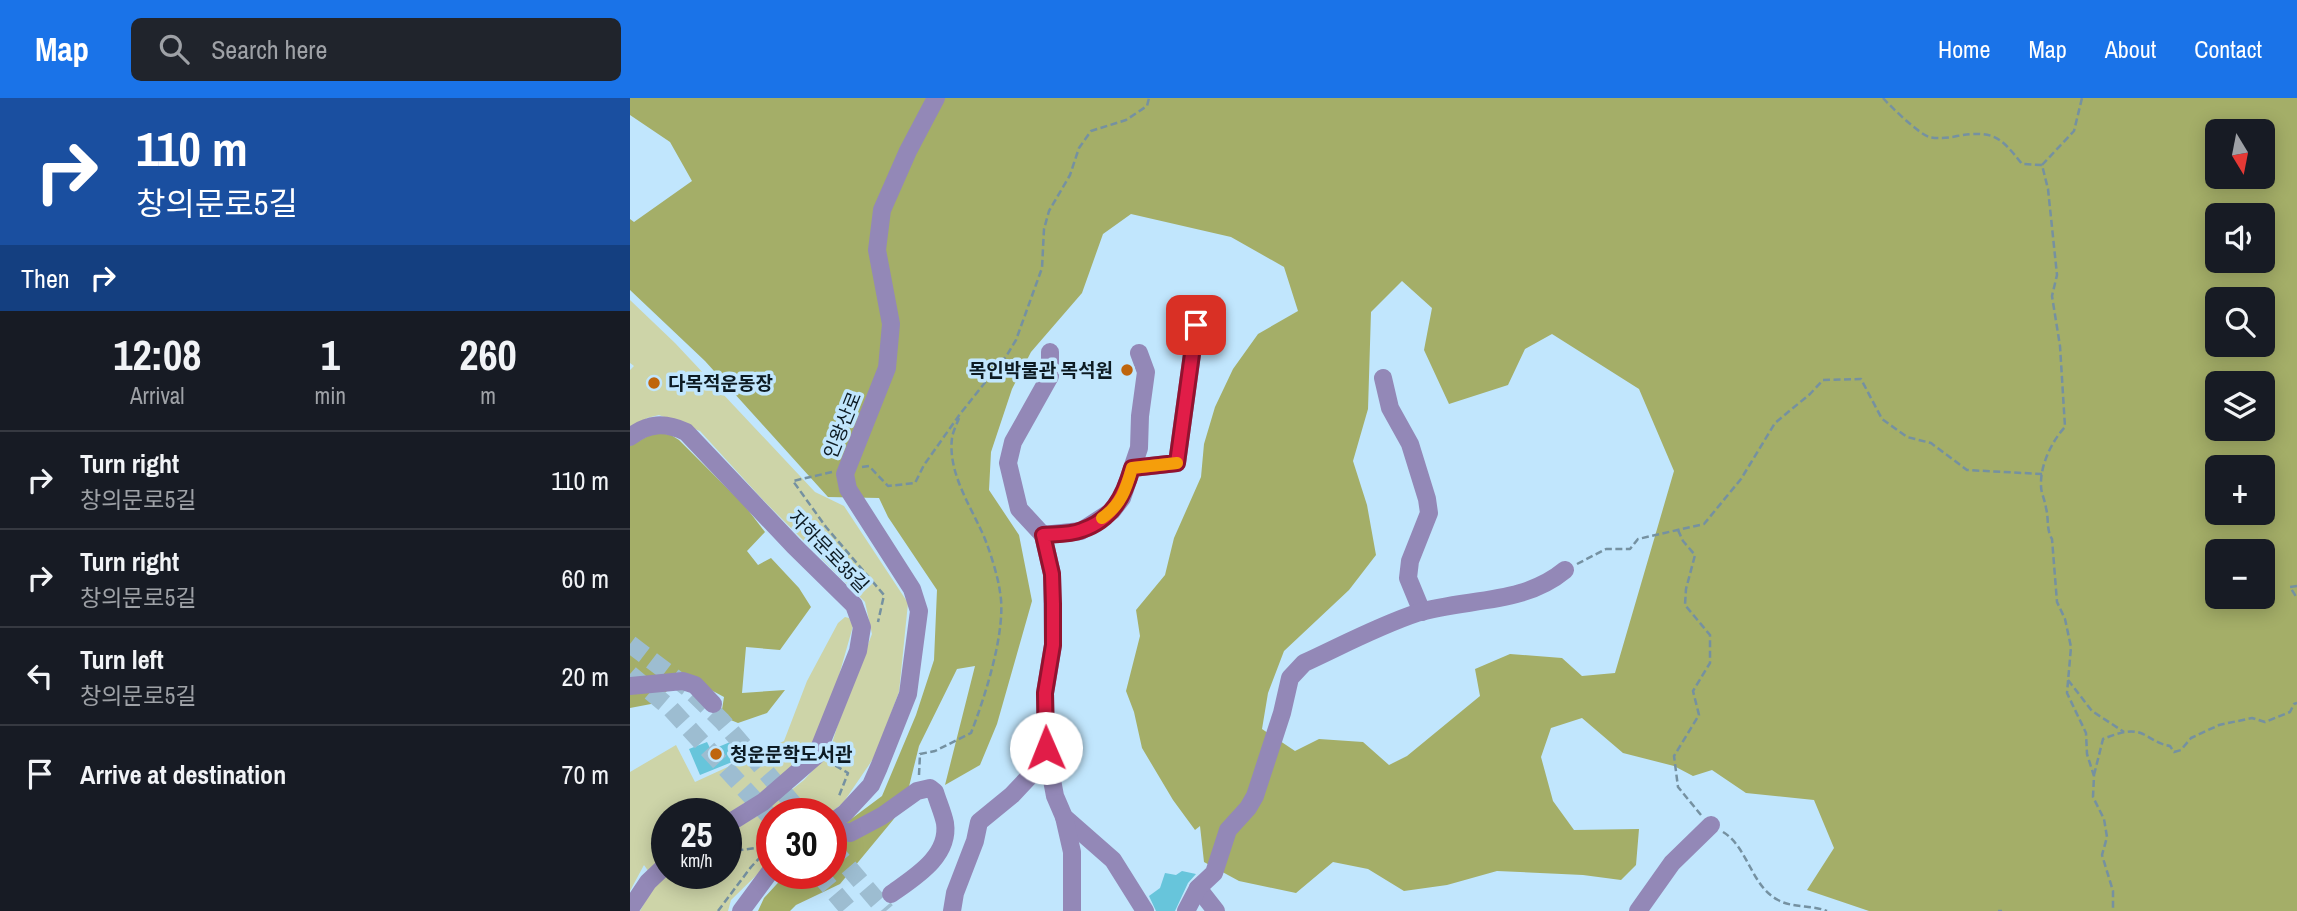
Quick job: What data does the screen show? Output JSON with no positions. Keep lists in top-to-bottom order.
{
  "streets": {
    "street": ["인왕산로", "자하문로35길"]
  },
  "places": ["목인박물관 목석원", "다목적운동장", "청운문학도서관"],
  "north": "bottom",
  "page": {
    "header": "Map",
    "search": "Search here",
    "nav": [
      "Home",
      "Map",
      "About",
      "Contact"
    ],
    "turn": ["110 m", "창의문로5길"],
    "map_buttons": ["+", "−"],
    "then": "Then",
    "eta": [
      "12:08",
      "Arrival",
      "1",
      "min",
      "260",
      "m"
    ],
    "list": [
      {
        "name": "Turn right",
        "note": "창의문로5길",
        "value": "110 m"
      },
      {
        "name": "Turn right",
        "note": "창의문로5길",
        "value": "60 m"
      },
      {
        "name": "Turn left",
        "note": "창의문로5길",
        "value": "20 m"
      },
      {
        "name": "Arrive at destination",
        "value": "70 m"
      }
    ],
    "speed": "25 km/h",
    "limit": "30"
  }
}
